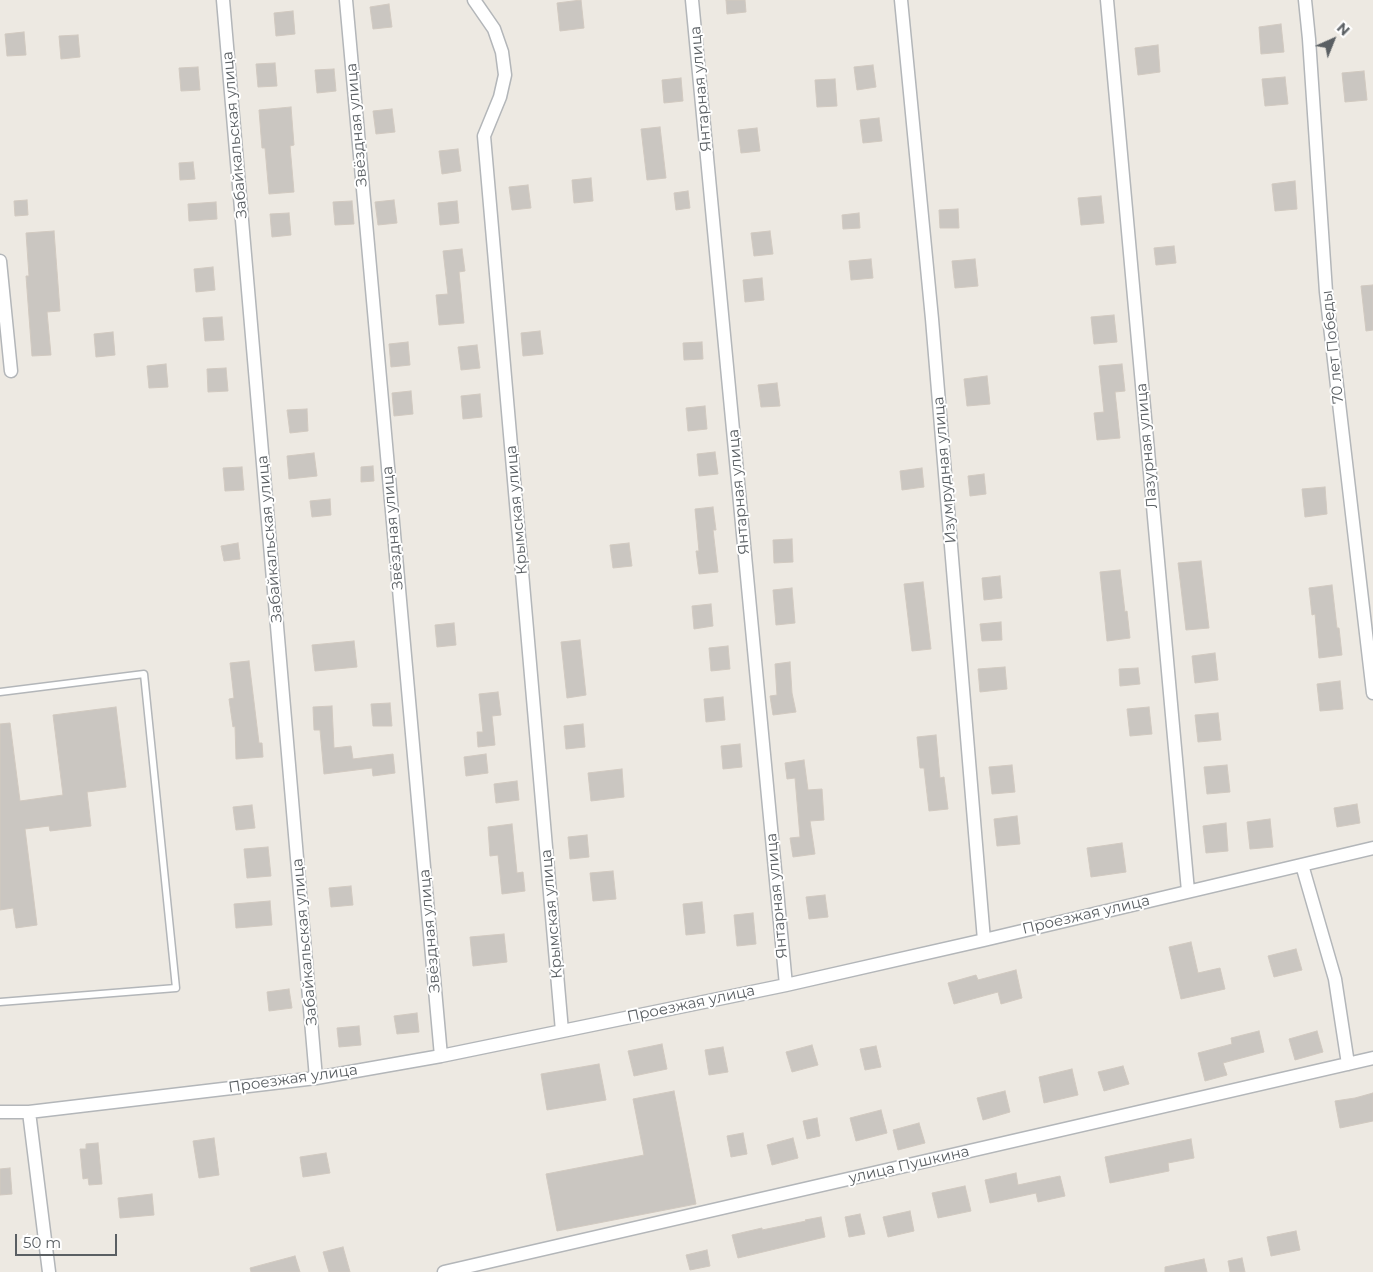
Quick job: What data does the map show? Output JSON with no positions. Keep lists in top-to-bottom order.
{
  "streets": {
    "street": [
      "Янтарная улица",
      "Звёздная улица",
      "Забайкальская улица",
      "70 лет Победы",
      "Лазурная улица",
      "Изумрудная улица",
      "Крымская улица",
      "Проезжая улица",
      "улица Пушкина"
    ]
  },
  "crossings": [
    ["Янтарная улица", "Проезжая улица"],
    ["Звёздная улица", "Проезжая улица"],
    ["Забайкальская улица", "Проезжая улица"],
    ["Лазурная улица", "Проезжая улица"],
    ["Изумрудная улица", "Проезжая улица"],
    ["Крымская улица", "Проезжая улица"]
  ],
  "scale_bar": "50 m",
  "north": "top right"
}
